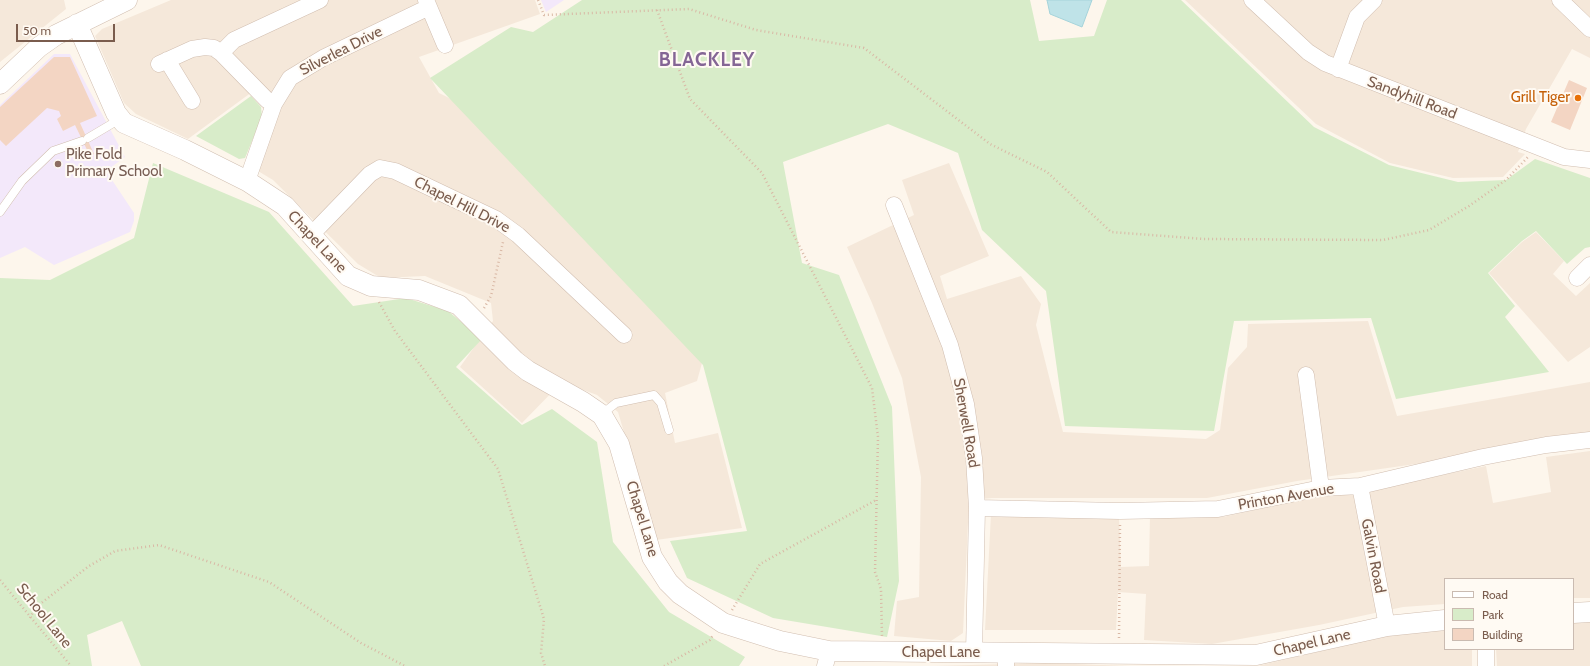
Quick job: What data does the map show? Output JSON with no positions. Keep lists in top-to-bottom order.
{
  "streets": {
    "street": [
      "Silverlea Drive",
      "Sandyhill Road",
      "Chapel Hill Drive",
      "Chapel Lane",
      "Sherwell Road",
      "Printon Avenue",
      "Galvin Road"
    ],
    "path": ["School Lane"]
  },
  "crossings": [
    ["Silverlea Drive", "Chapel Lane"],
    ["Chapel Hill Drive", "Chapel Lane"],
    ["Chapel Lane", "Sherwell Road"],
    ["Chapel Lane", "Galvin Road"],
    ["Sherwell Road", "Printon Avenue"],
    ["Printon Avenue", "Galvin Road"]
  ],
  "districts": ["BLACKLEY"],
  "places": ["Grill Tiger", "Pike Fold Primary School"],
  "legend": ["Road", "Park", "Building"],
  "scale_bar": "50 m"
}
